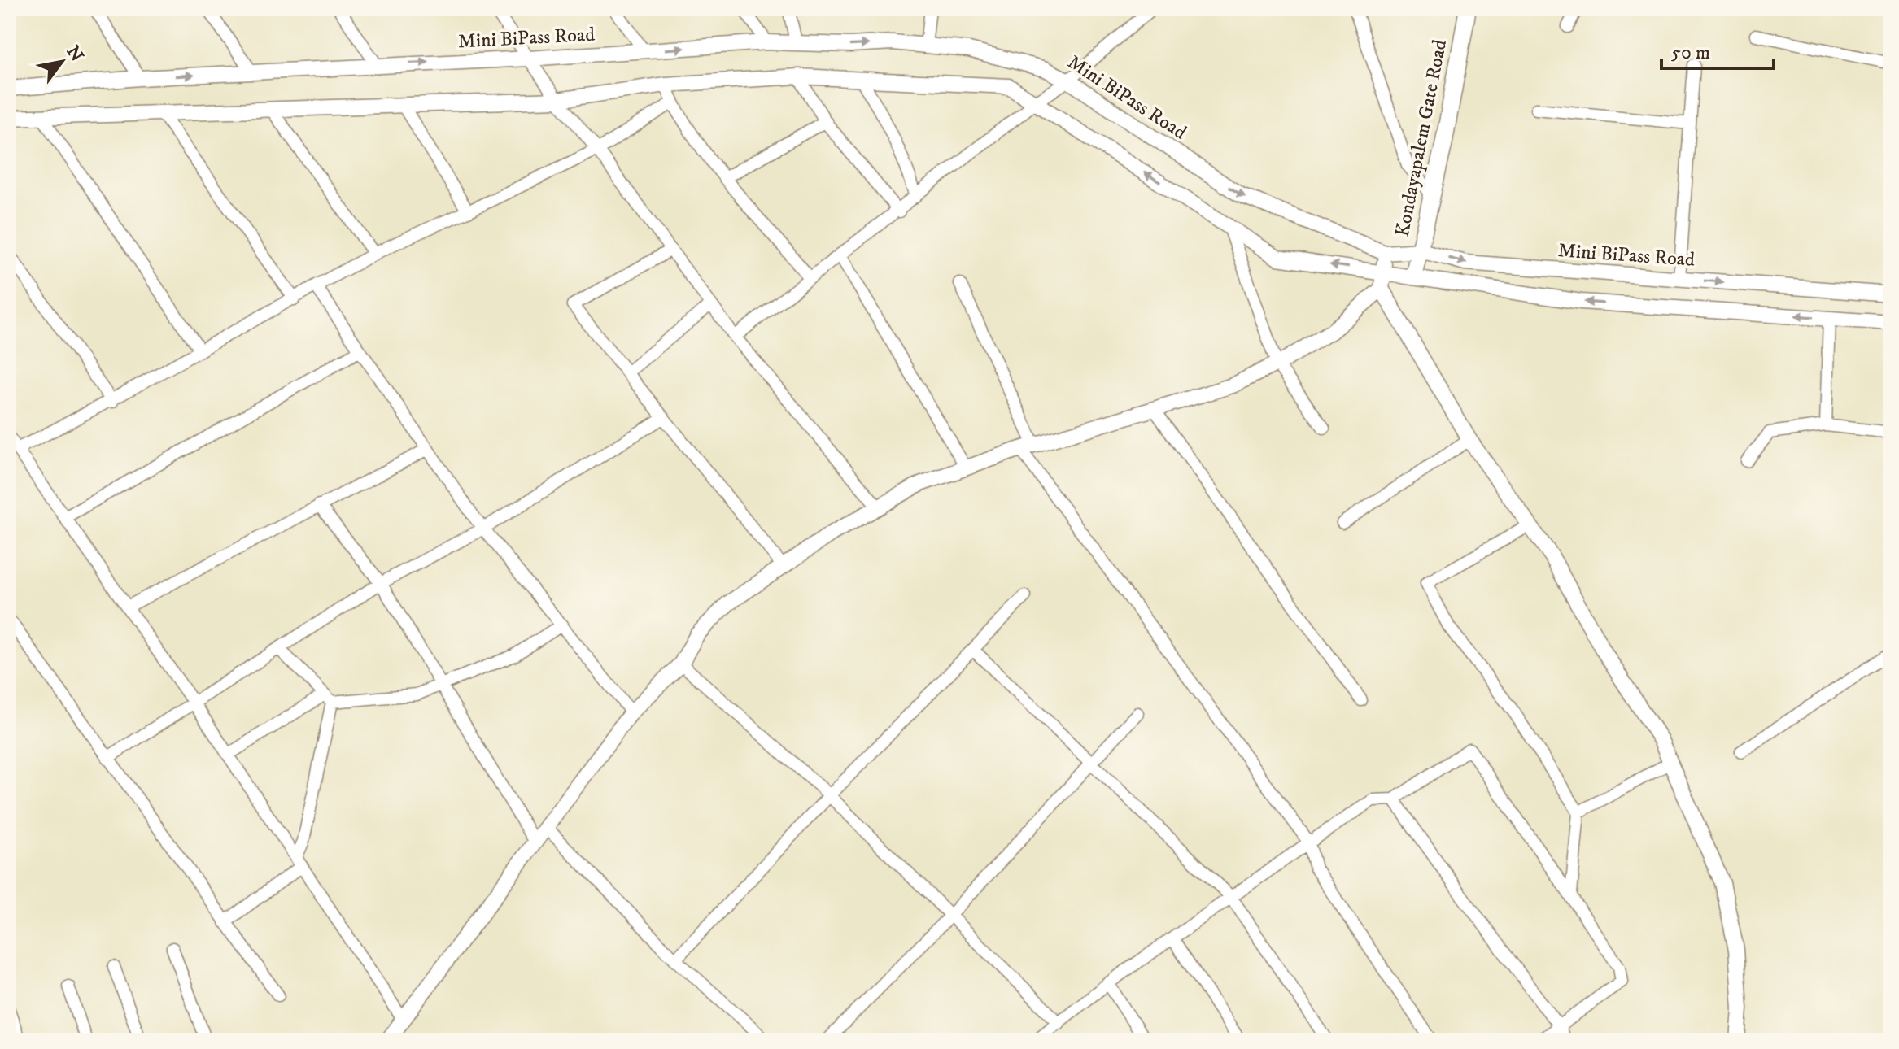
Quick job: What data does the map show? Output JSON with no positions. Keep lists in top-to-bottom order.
{
  "streets": {
    "main road": ["Kondayapalem Gate Road"],
    "street": ["Mini BiPass Road"]
  },
  "crossings": [
    ["Mini BiPass Road", "Kondayapalem Gate Road"]
  ],
  "scale_bar": "50 m",
  "north": "top right"
}
